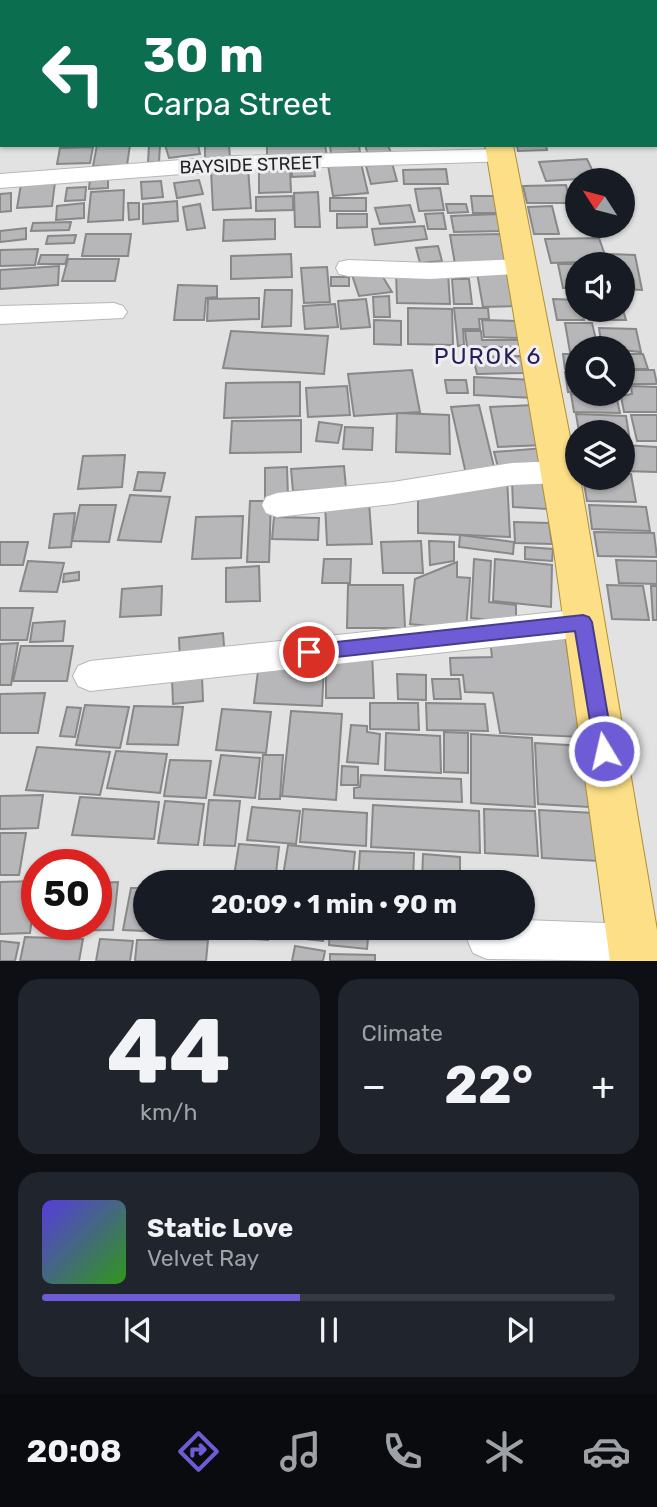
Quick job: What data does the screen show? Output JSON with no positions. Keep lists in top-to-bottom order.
{
  "streets": {
    "street": ["BAYSIDE STREET"]
  },
  "districts": ["PUROK 6"],
  "north": "top left",
  "page": {
    "turn": ["30 m", "Carpa Street"],
    "limit": "50",
    "trip": "20:09 · 1 min · 90 m",
    "tile": [
      ["44", "km/h"],
      "Climate"
    ],
    "heat": ["−", "22°", "+"],
    "song": ["Static Love", "Velvet Ray"],
    "tabs": "20:08"
  }
}
